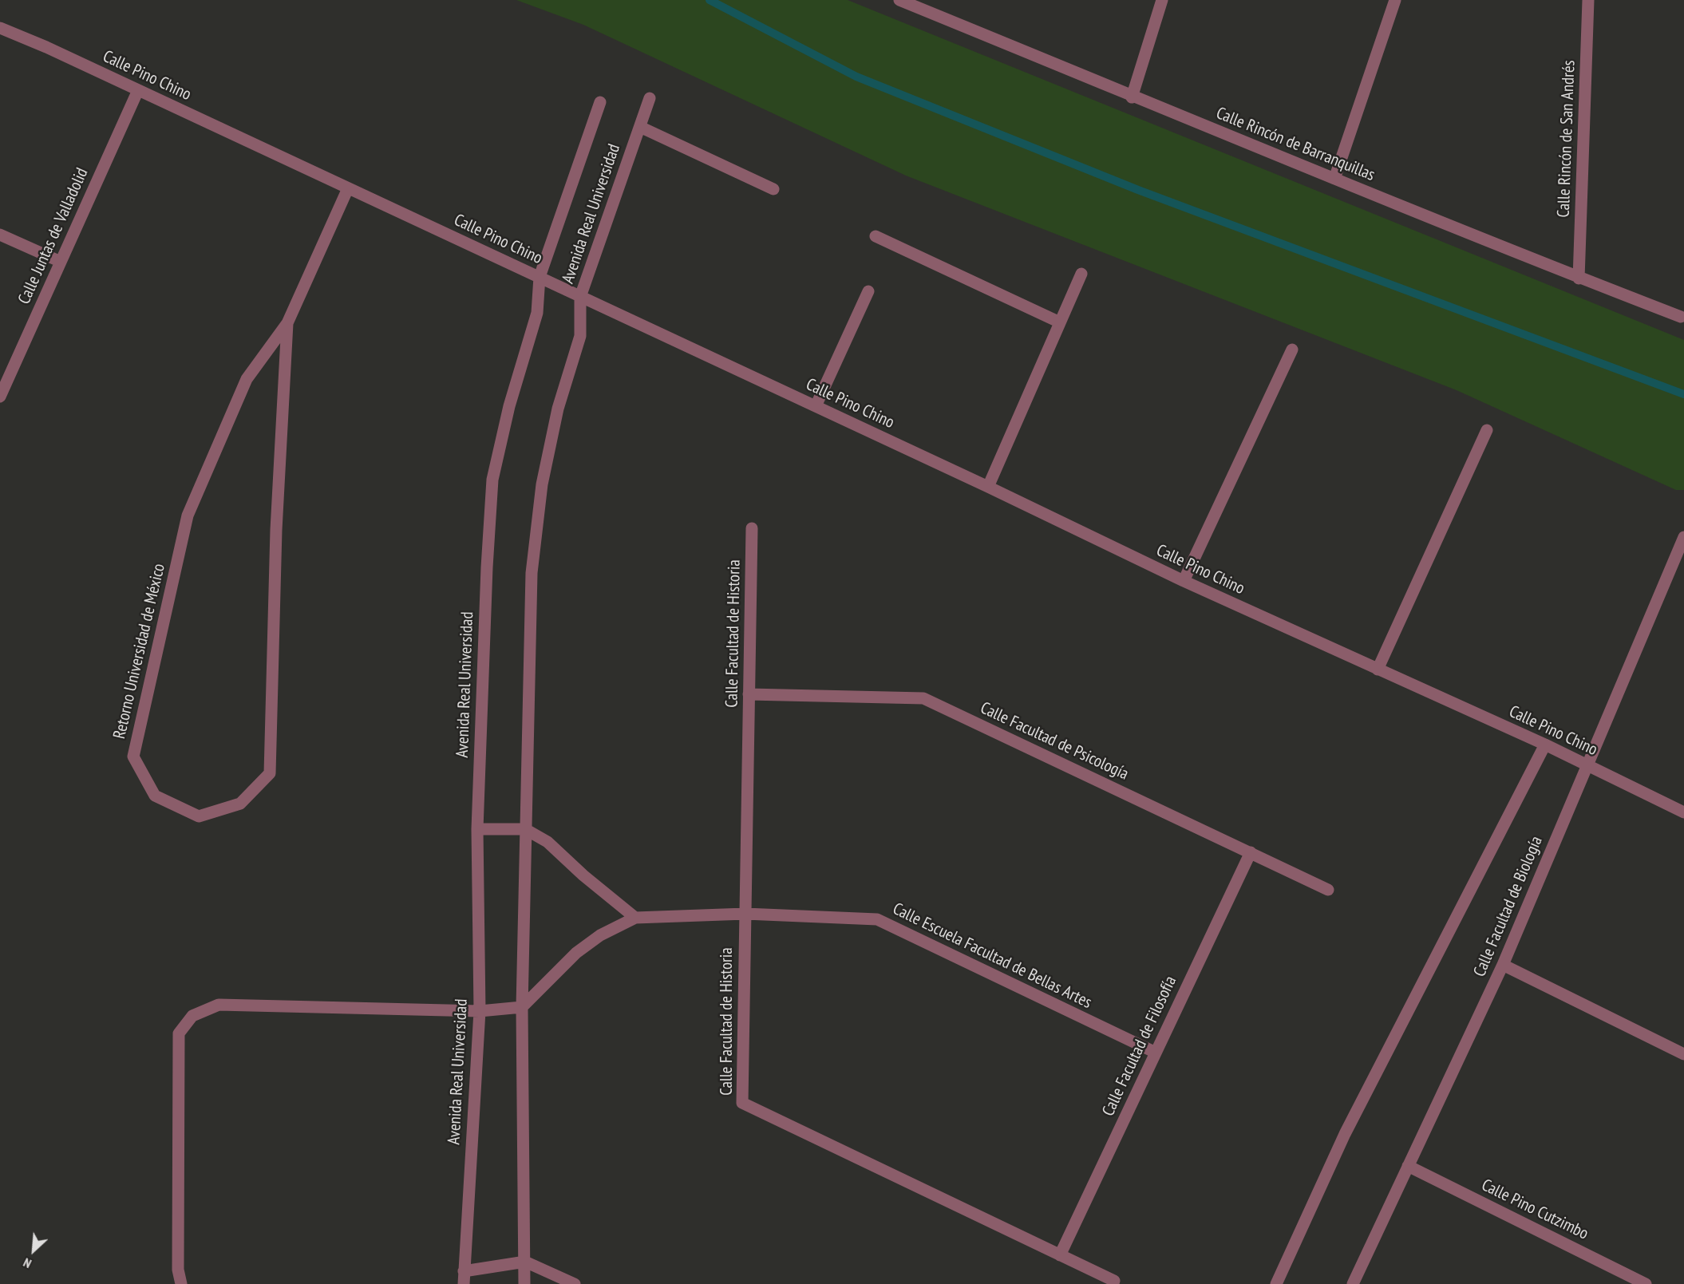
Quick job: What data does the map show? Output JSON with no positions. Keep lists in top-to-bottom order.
{
  "streets": {
    "street": [
      "Calle Pino Chino",
      "Calle Rincón de San Andrés",
      "Calle Rincón de Barranquillas",
      "Avenida Real Universidad",
      "Calle Juntas de Valladolid",
      "Calle Facultad de Historia",
      "Retorno Universidad de México",
      "Calle Facultad de Psicología",
      "Calle Facultad de Biología",
      "Calle Escuela Facultad de Bellas Artes",
      "Calle Facultad de Filosofía",
      "Calle Pino Cutzimbo"
    ]
  },
  "crossings": [
    ["Calle Pino Chino", "Avenida Real Universidad"],
    ["Calle Pino Chino", "Calle Juntas de Valladolid"],
    ["Calle Pino Chino", "Retorno Universidad de México"],
    ["Calle Pino Chino", "Calle Facultad de Biología"],
    ["Calle Rincón de San Andrés", "Calle Rincón de Barranquillas"],
    ["Calle Facultad de Historia", "Calle Facultad de Psicología"],
    ["Calle Facultad de Historia", "Calle Escuela Facultad de Bellas Artes"],
    ["Calle Facultad de Historia", "Calle Facultad de Filosofía"],
    ["Calle Facultad de Psicología", "Calle Facultad de Filosofía"],
    ["Calle Facultad de Biología", "Calle Pino Cutzimbo"],
    ["Calle Escuela Facultad de Bellas Artes", "Calle Facultad de Filosofía"]
  ],
  "north": "bottom left"
}
